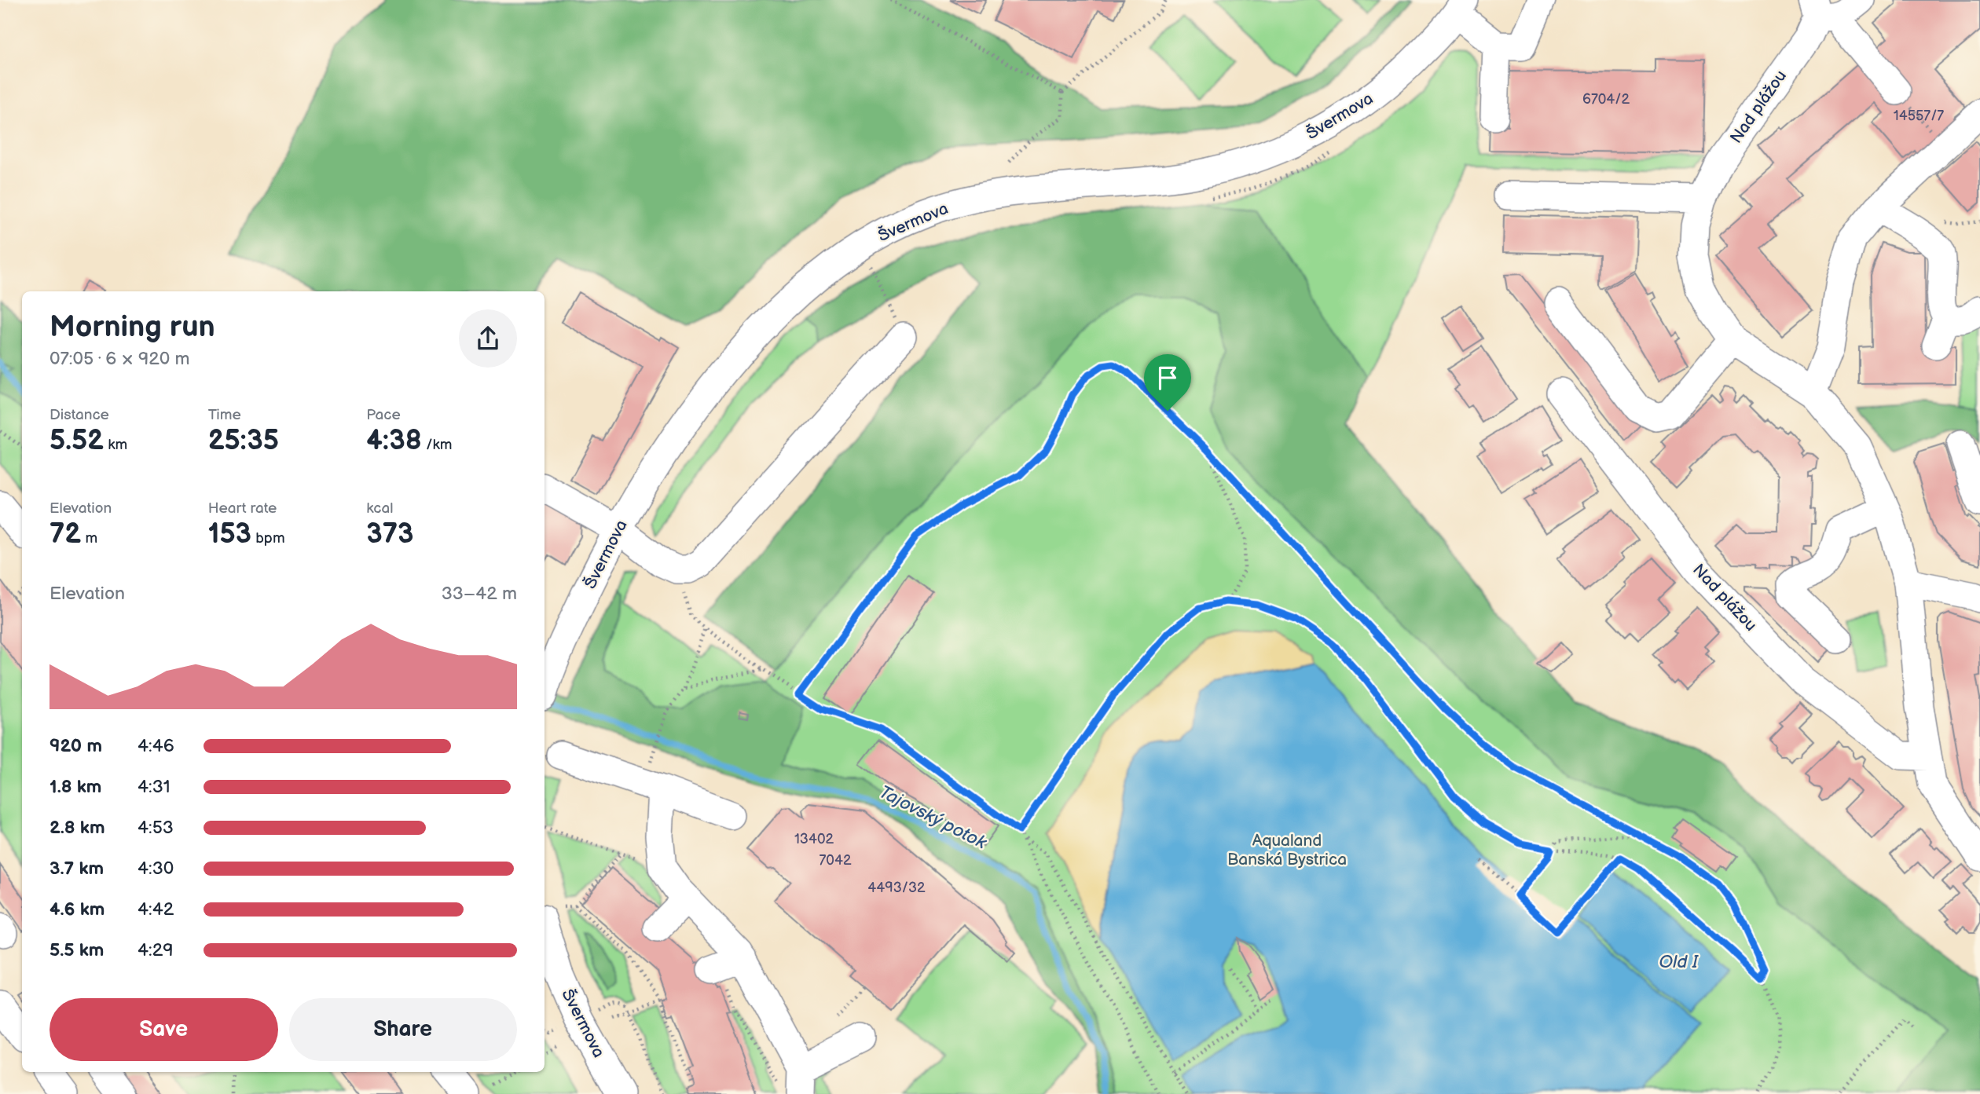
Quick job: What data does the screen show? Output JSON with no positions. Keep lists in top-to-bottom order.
{
  "streets": {
    "street": ["Nad plážou", "Švermova"]
  },
  "water": ["Tajovský potok", "Old I"],
  "parks": ["Aqualand Banská Bystrica"],
  "house_numbers": [
    "6704/2",
    "14557/7",
    "13402",
    "7042",
    "4493/32"
  ],
  "page": {
    "heading": ["Morning run", "07:05 · 6 × 920 m"],
    "stats": [
      ["Distance", "5.52 km"],
      ["Time", "25:35"],
      ["Pace", "4:38 /km"],
      ["Elevation", "72 m"],
      ["Heart rate", "153 bpm"],
      ["kcal", "373"]
    ],
    "chart": ["Elevation", "33–42 m"],
    "list": [
      {
        "name": "920 m",
        "note": "4:46"
      },
      {
        "name": "1.8 km",
        "note": "4:31"
      },
      {
        "name": "2.8 km",
        "note": "4:53"
      },
      {
        "name": "3.7 km",
        "note": "4:30"
      },
      {
        "name": "4.6 km",
        "note": "4:42"
      },
      {
        "name": "5.5 km",
        "note": "4:29"
      }
    ],
    "buttons": ["Save", "Share"]
  }
}
